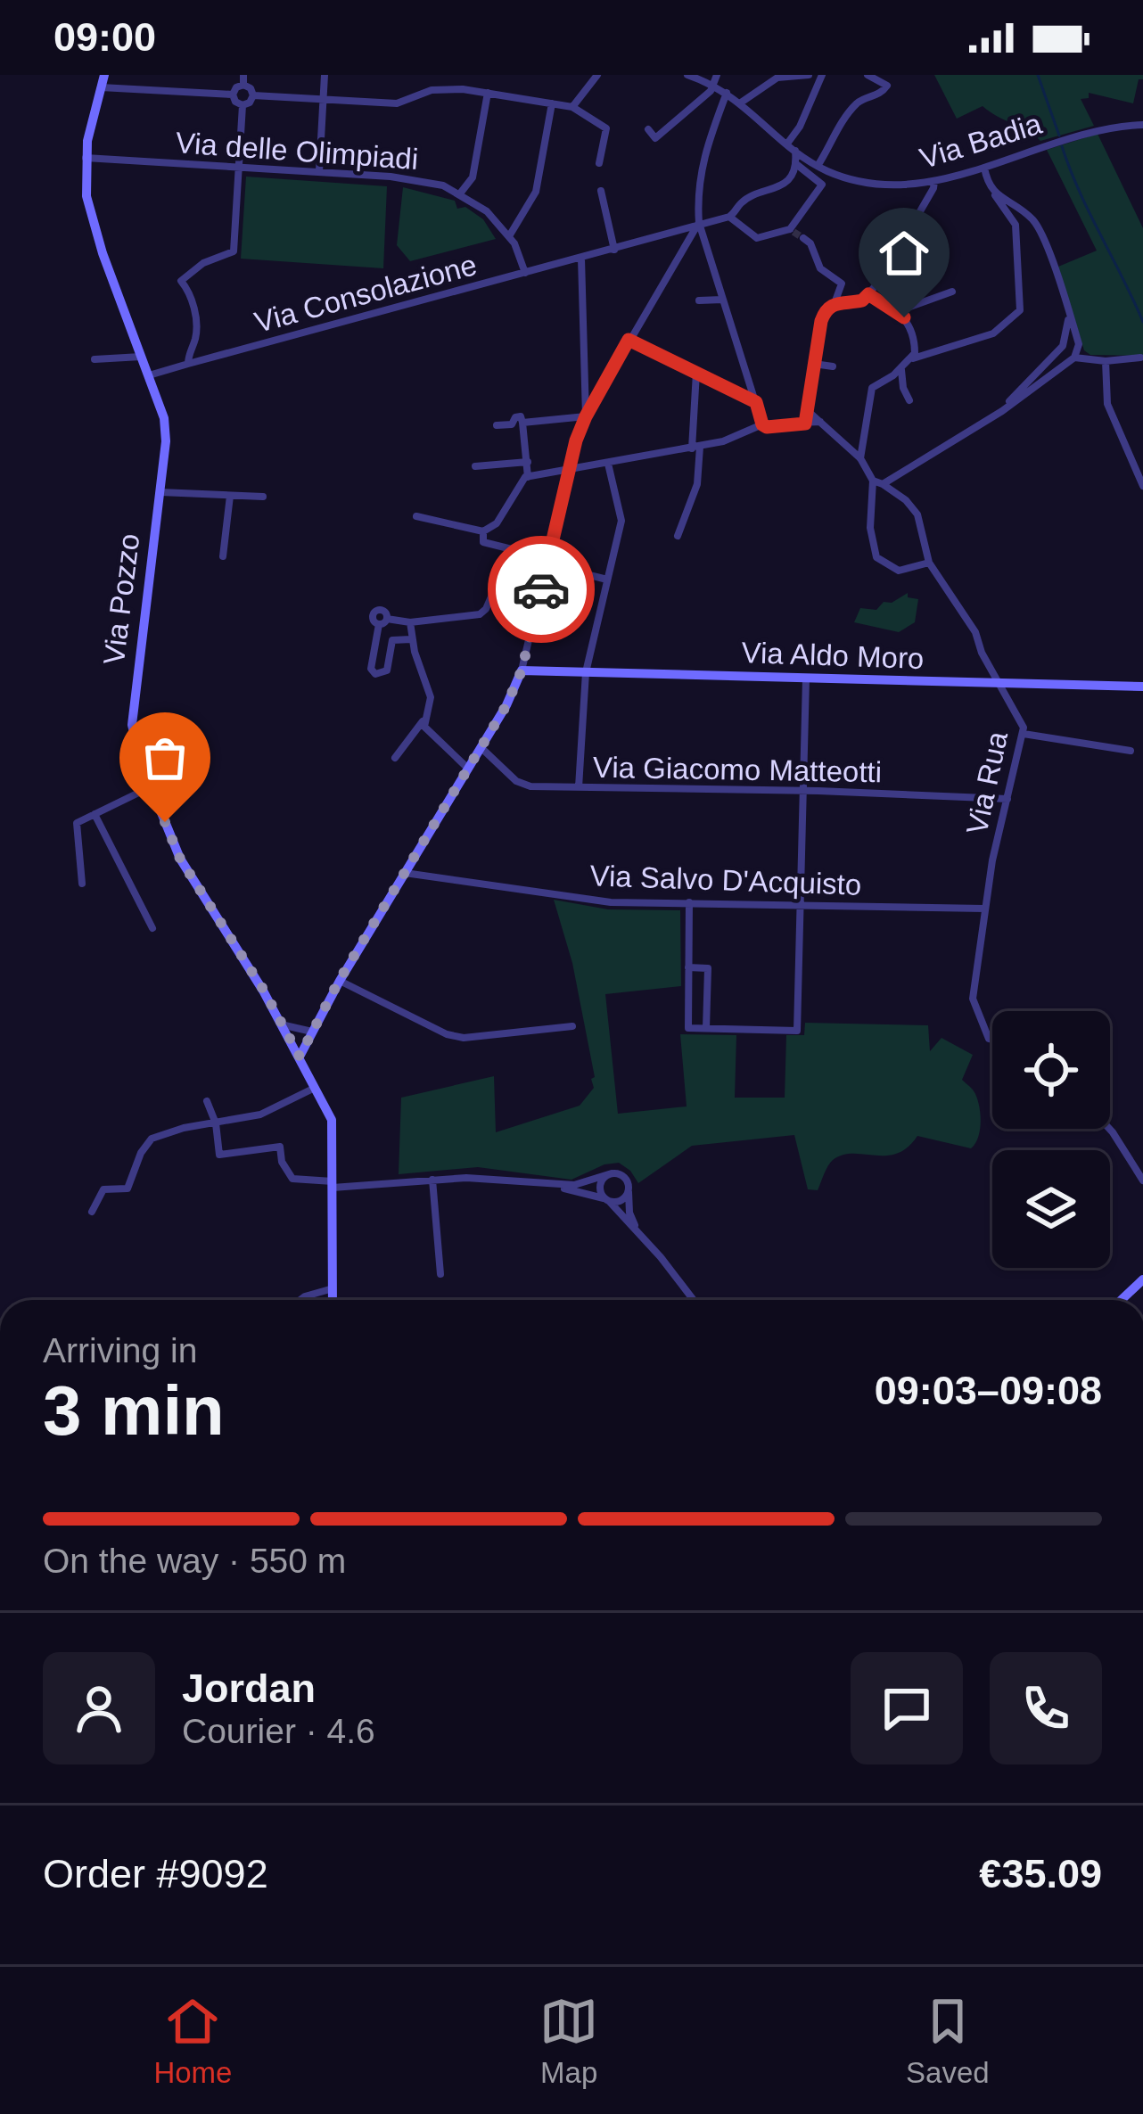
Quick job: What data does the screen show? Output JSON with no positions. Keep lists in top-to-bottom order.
{
  "streets": {
    "street": [
      "Via Badia",
      "Via delle Olimpiadi",
      "Via Consolazione",
      "Via Pozzo",
      "Via Aldo Moro",
      "Via Giacomo Matteotti",
      "Via Rua",
      "Via Salvo D'Acquisto"
    ]
  },
  "crossings": [
    ["Via delle Olimpiadi", "Via Consolazione"],
    ["Via delle Olimpiadi", "Via Pozzo"],
    ["Via Consolazione", "Via Pozzo"],
    ["Via Aldo Moro", "Via Rua"],
    ["Via Giacomo Matteotti", "Via Rua"],
    ["Via Rua", "Via Salvo D'Acquisto"]
  ],
  "page": {
    "status": "09:00",
    "heading": ["3 min", "Arriving in", "09:03–09:08"],
    "panel": [
      "Jordan",
      "Courier · 4.6",
      "Order #9092",
      "€35.09"
    ],
    "bar": "On the way · 550 m",
    "tabs": ["Home", "Map", "Saved"]
  }
}
